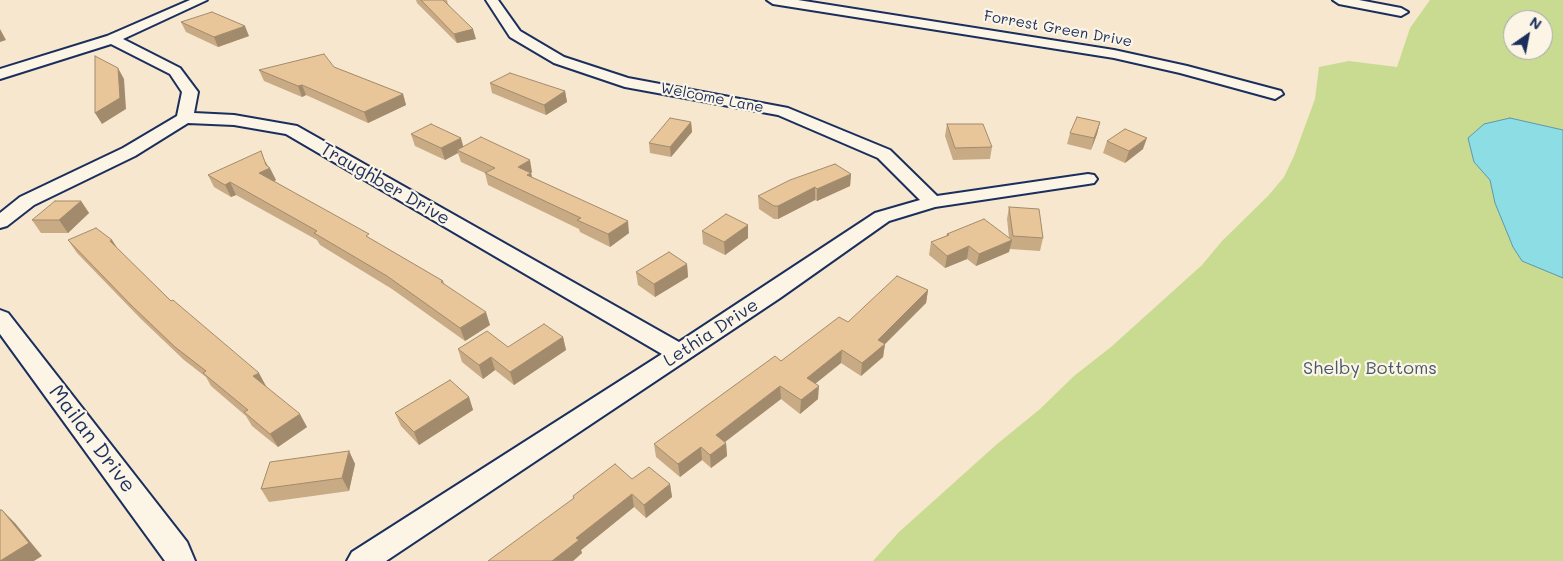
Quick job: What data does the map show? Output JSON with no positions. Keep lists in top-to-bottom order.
{
  "streets": {
    "street": [
      "Forrest Green Drive",
      "Welcome Lane",
      "Traughber Drive",
      "Lethia Drive",
      "Mailan Drive"
    ]
  },
  "crossings": [
    ["Welcome Lane", "Lethia Drive"],
    ["Traughber Drive", "Lethia Drive"]
  ],
  "parks": ["Shelby Bottoms"],
  "north": "top right"
}
